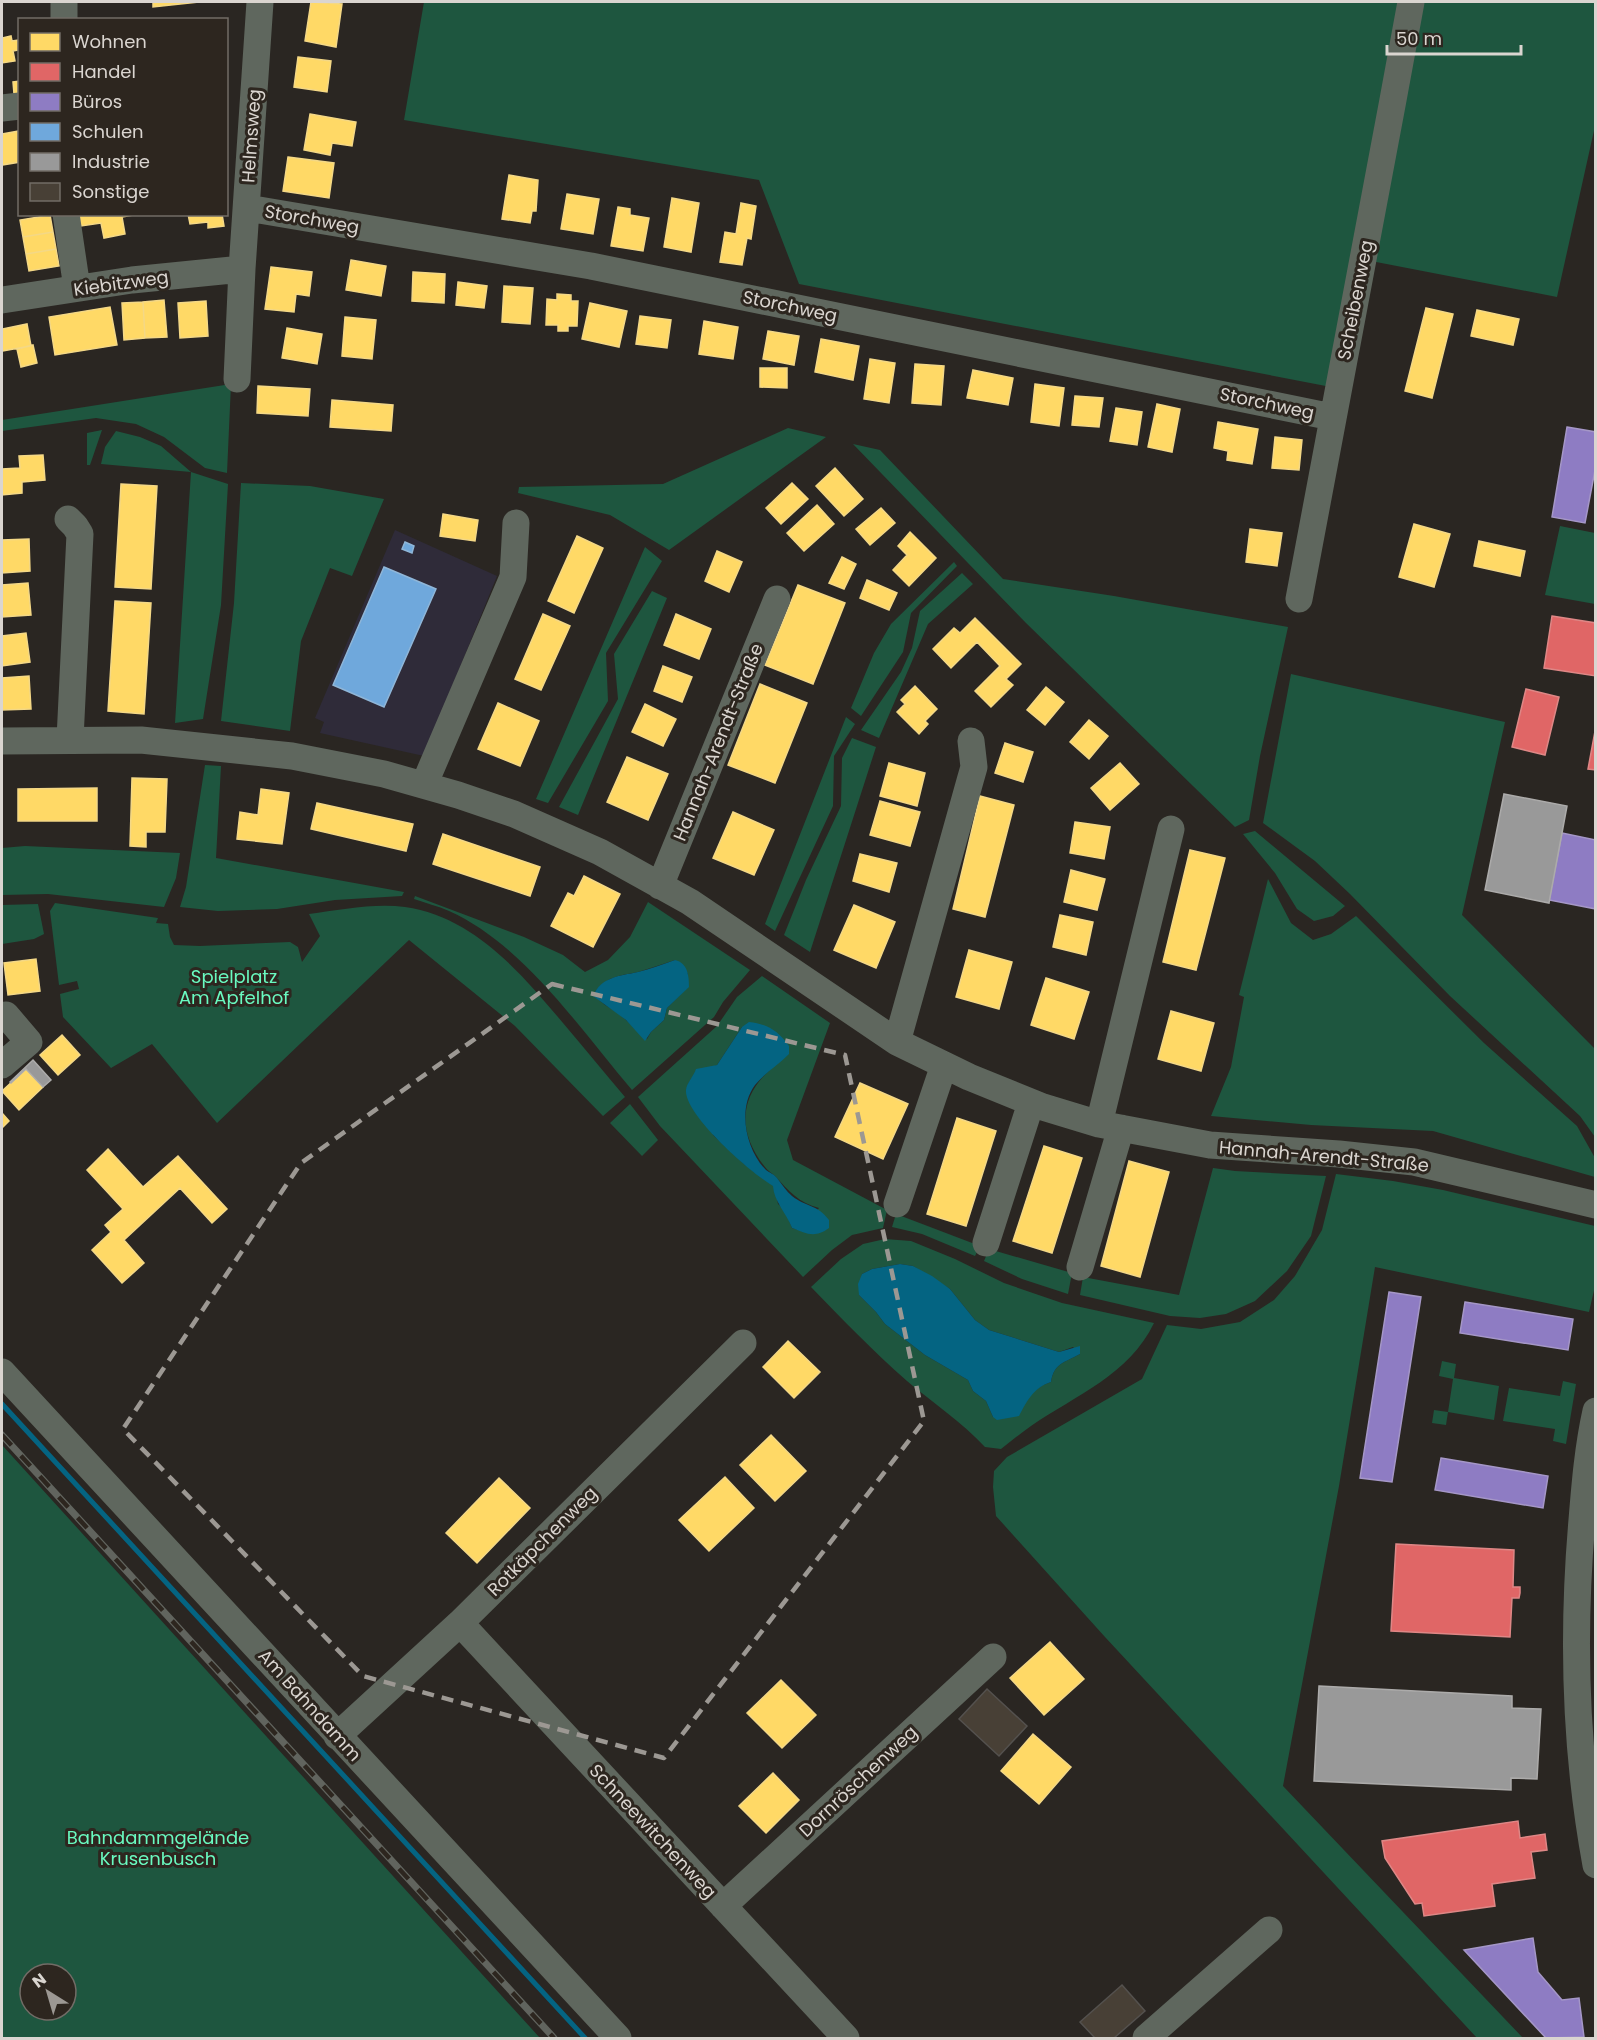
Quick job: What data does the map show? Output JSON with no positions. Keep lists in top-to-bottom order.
{
  "streets": {
    "street": [
      "Helmsweg",
      "Storchweg",
      "Kiebitzweg",
      "Scheibenweg",
      "Hannah-Arendt-Straße",
      "Rotkäpchenweg",
      "Am Bahndamm",
      "Dornröschenweg",
      "Schneewitchenweg"
    ]
  },
  "crossings": [
    ["Helmsweg", "Storchweg"],
    ["Helmsweg", "Kiebitzweg"],
    ["Storchweg", "Scheibenweg"],
    ["Rotkäpchenweg", "Am Bahndamm"],
    ["Rotkäpchenweg", "Schneewitchenweg"],
    ["Dornröschenweg", "Schneewitchenweg"]
  ],
  "parks": ["Spielplatz Am Apfelhof", "Bahndammgelände Krusenbusch"],
  "legend": [
    "Wohnen",
    "Handel",
    "Büros",
    "Schulen",
    "Industrie",
    "Sonstige"
  ],
  "scale_bar": "50 m",
  "north": "top left"
}
